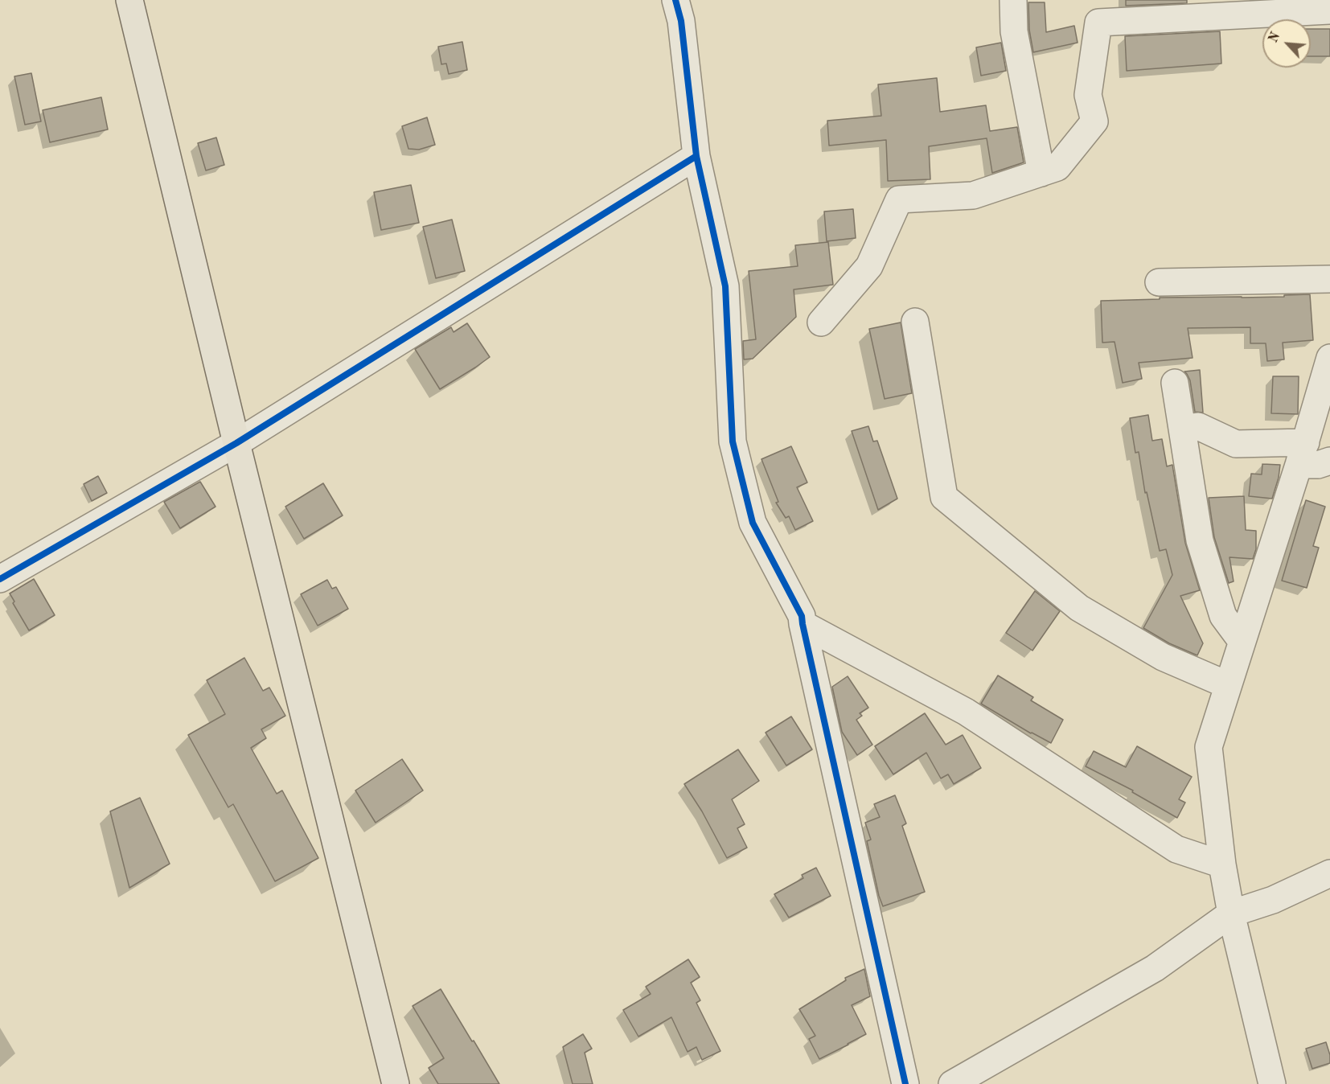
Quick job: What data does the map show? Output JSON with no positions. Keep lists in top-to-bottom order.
{
  "north": "top left"
}
